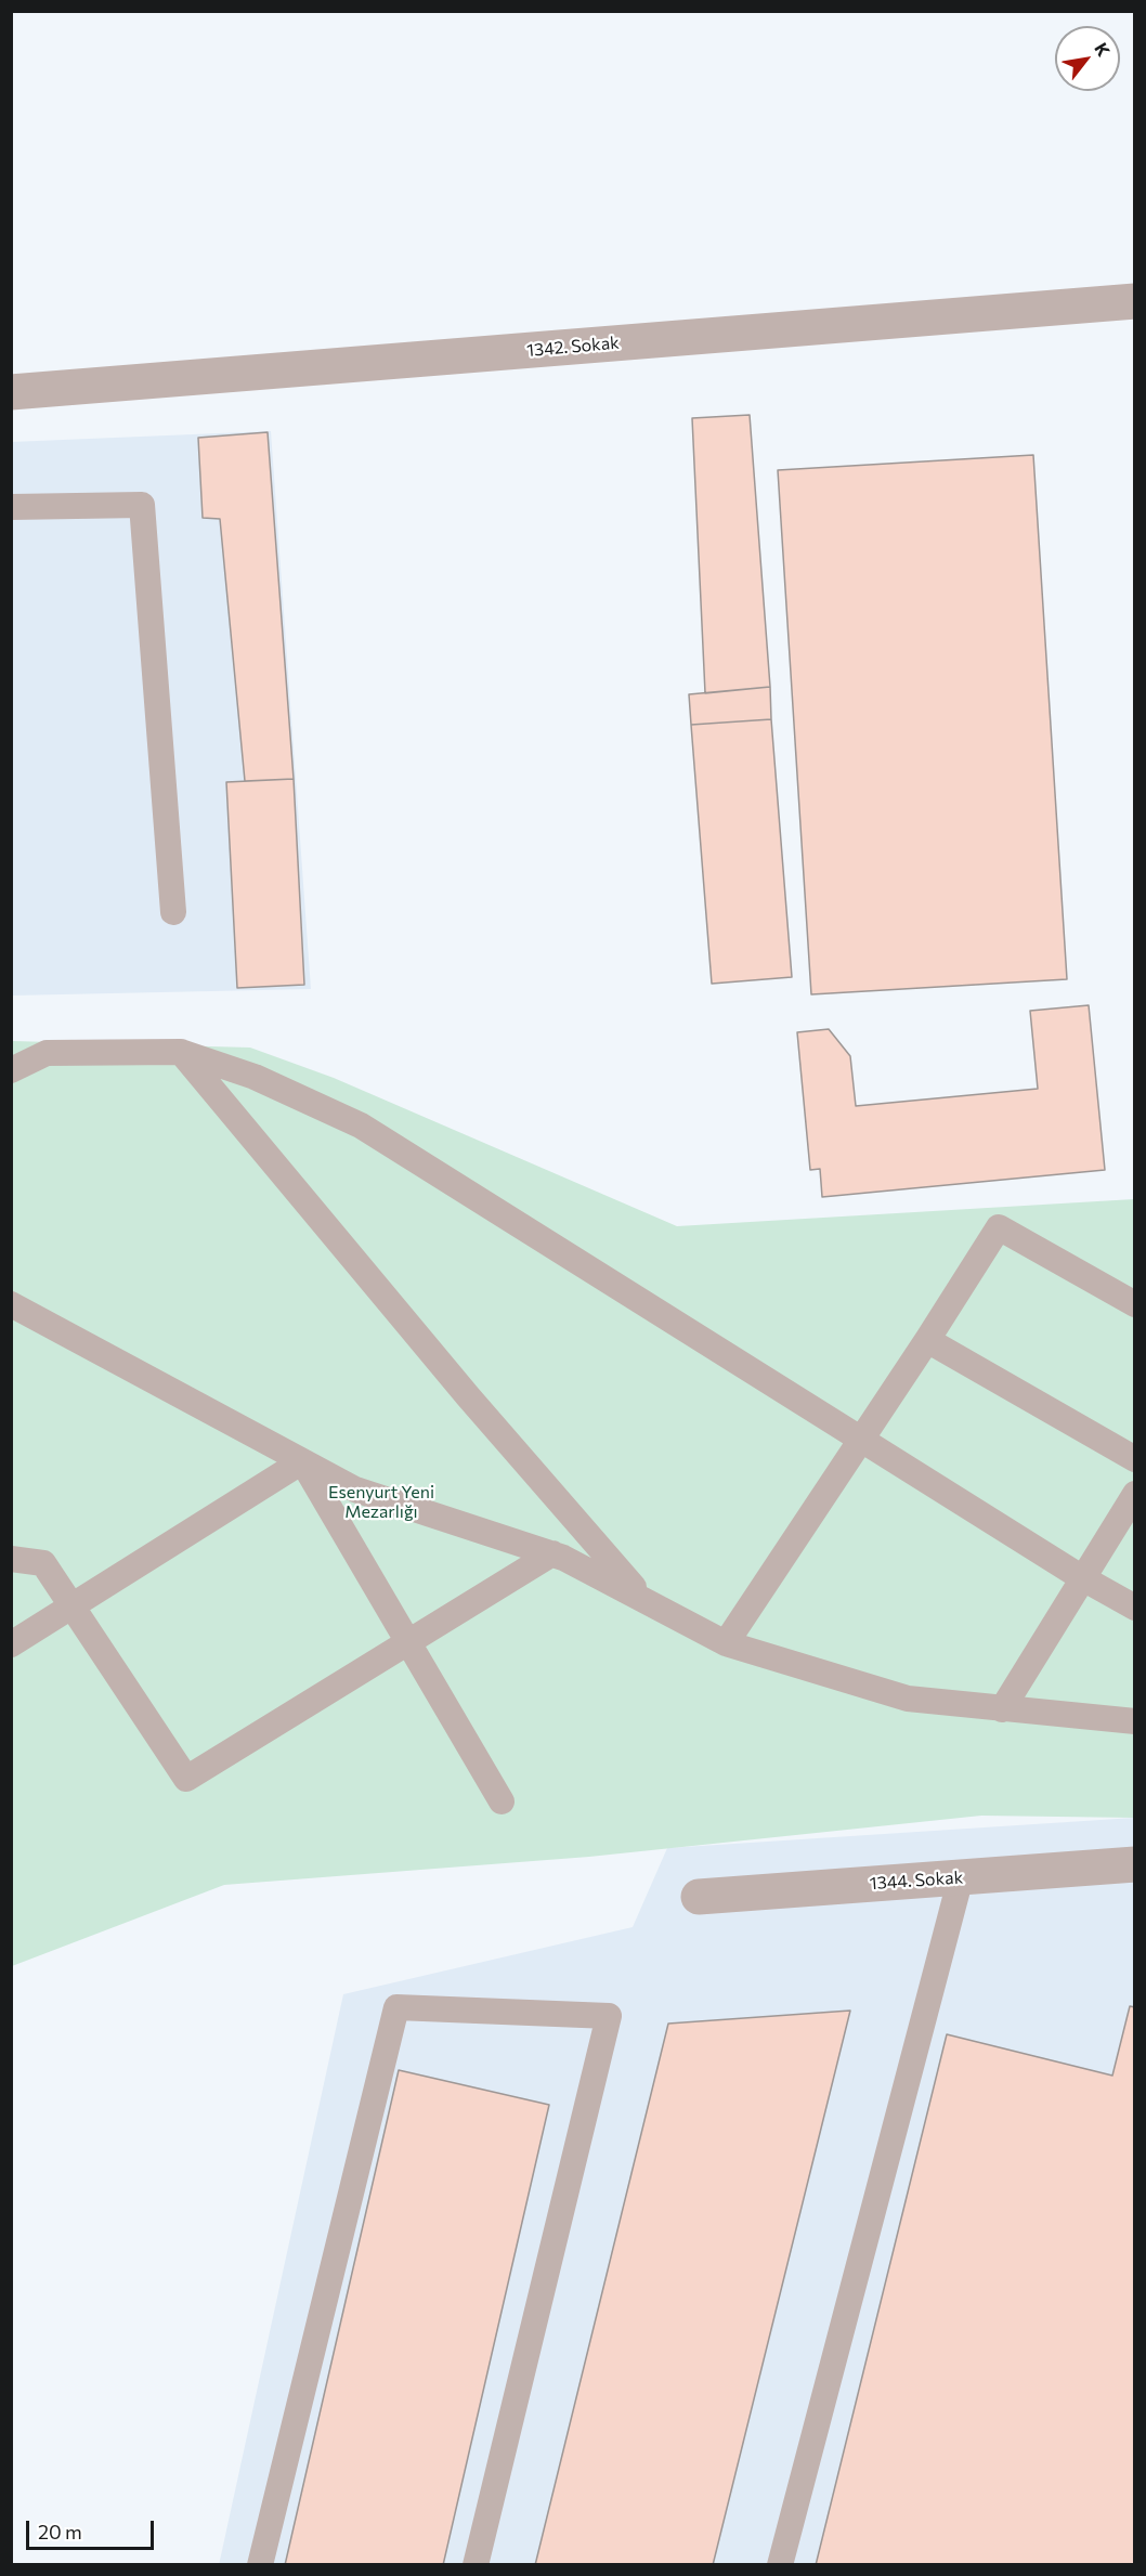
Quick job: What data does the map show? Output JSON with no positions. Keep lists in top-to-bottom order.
{
  "streets": {
    "street": ["1342. Sokak", "1344. Sokak"]
  },
  "parks": ["Esenyurt Yeni Mezarlığı"],
  "scale_bar": "20 m",
  "north": "top right"
}
